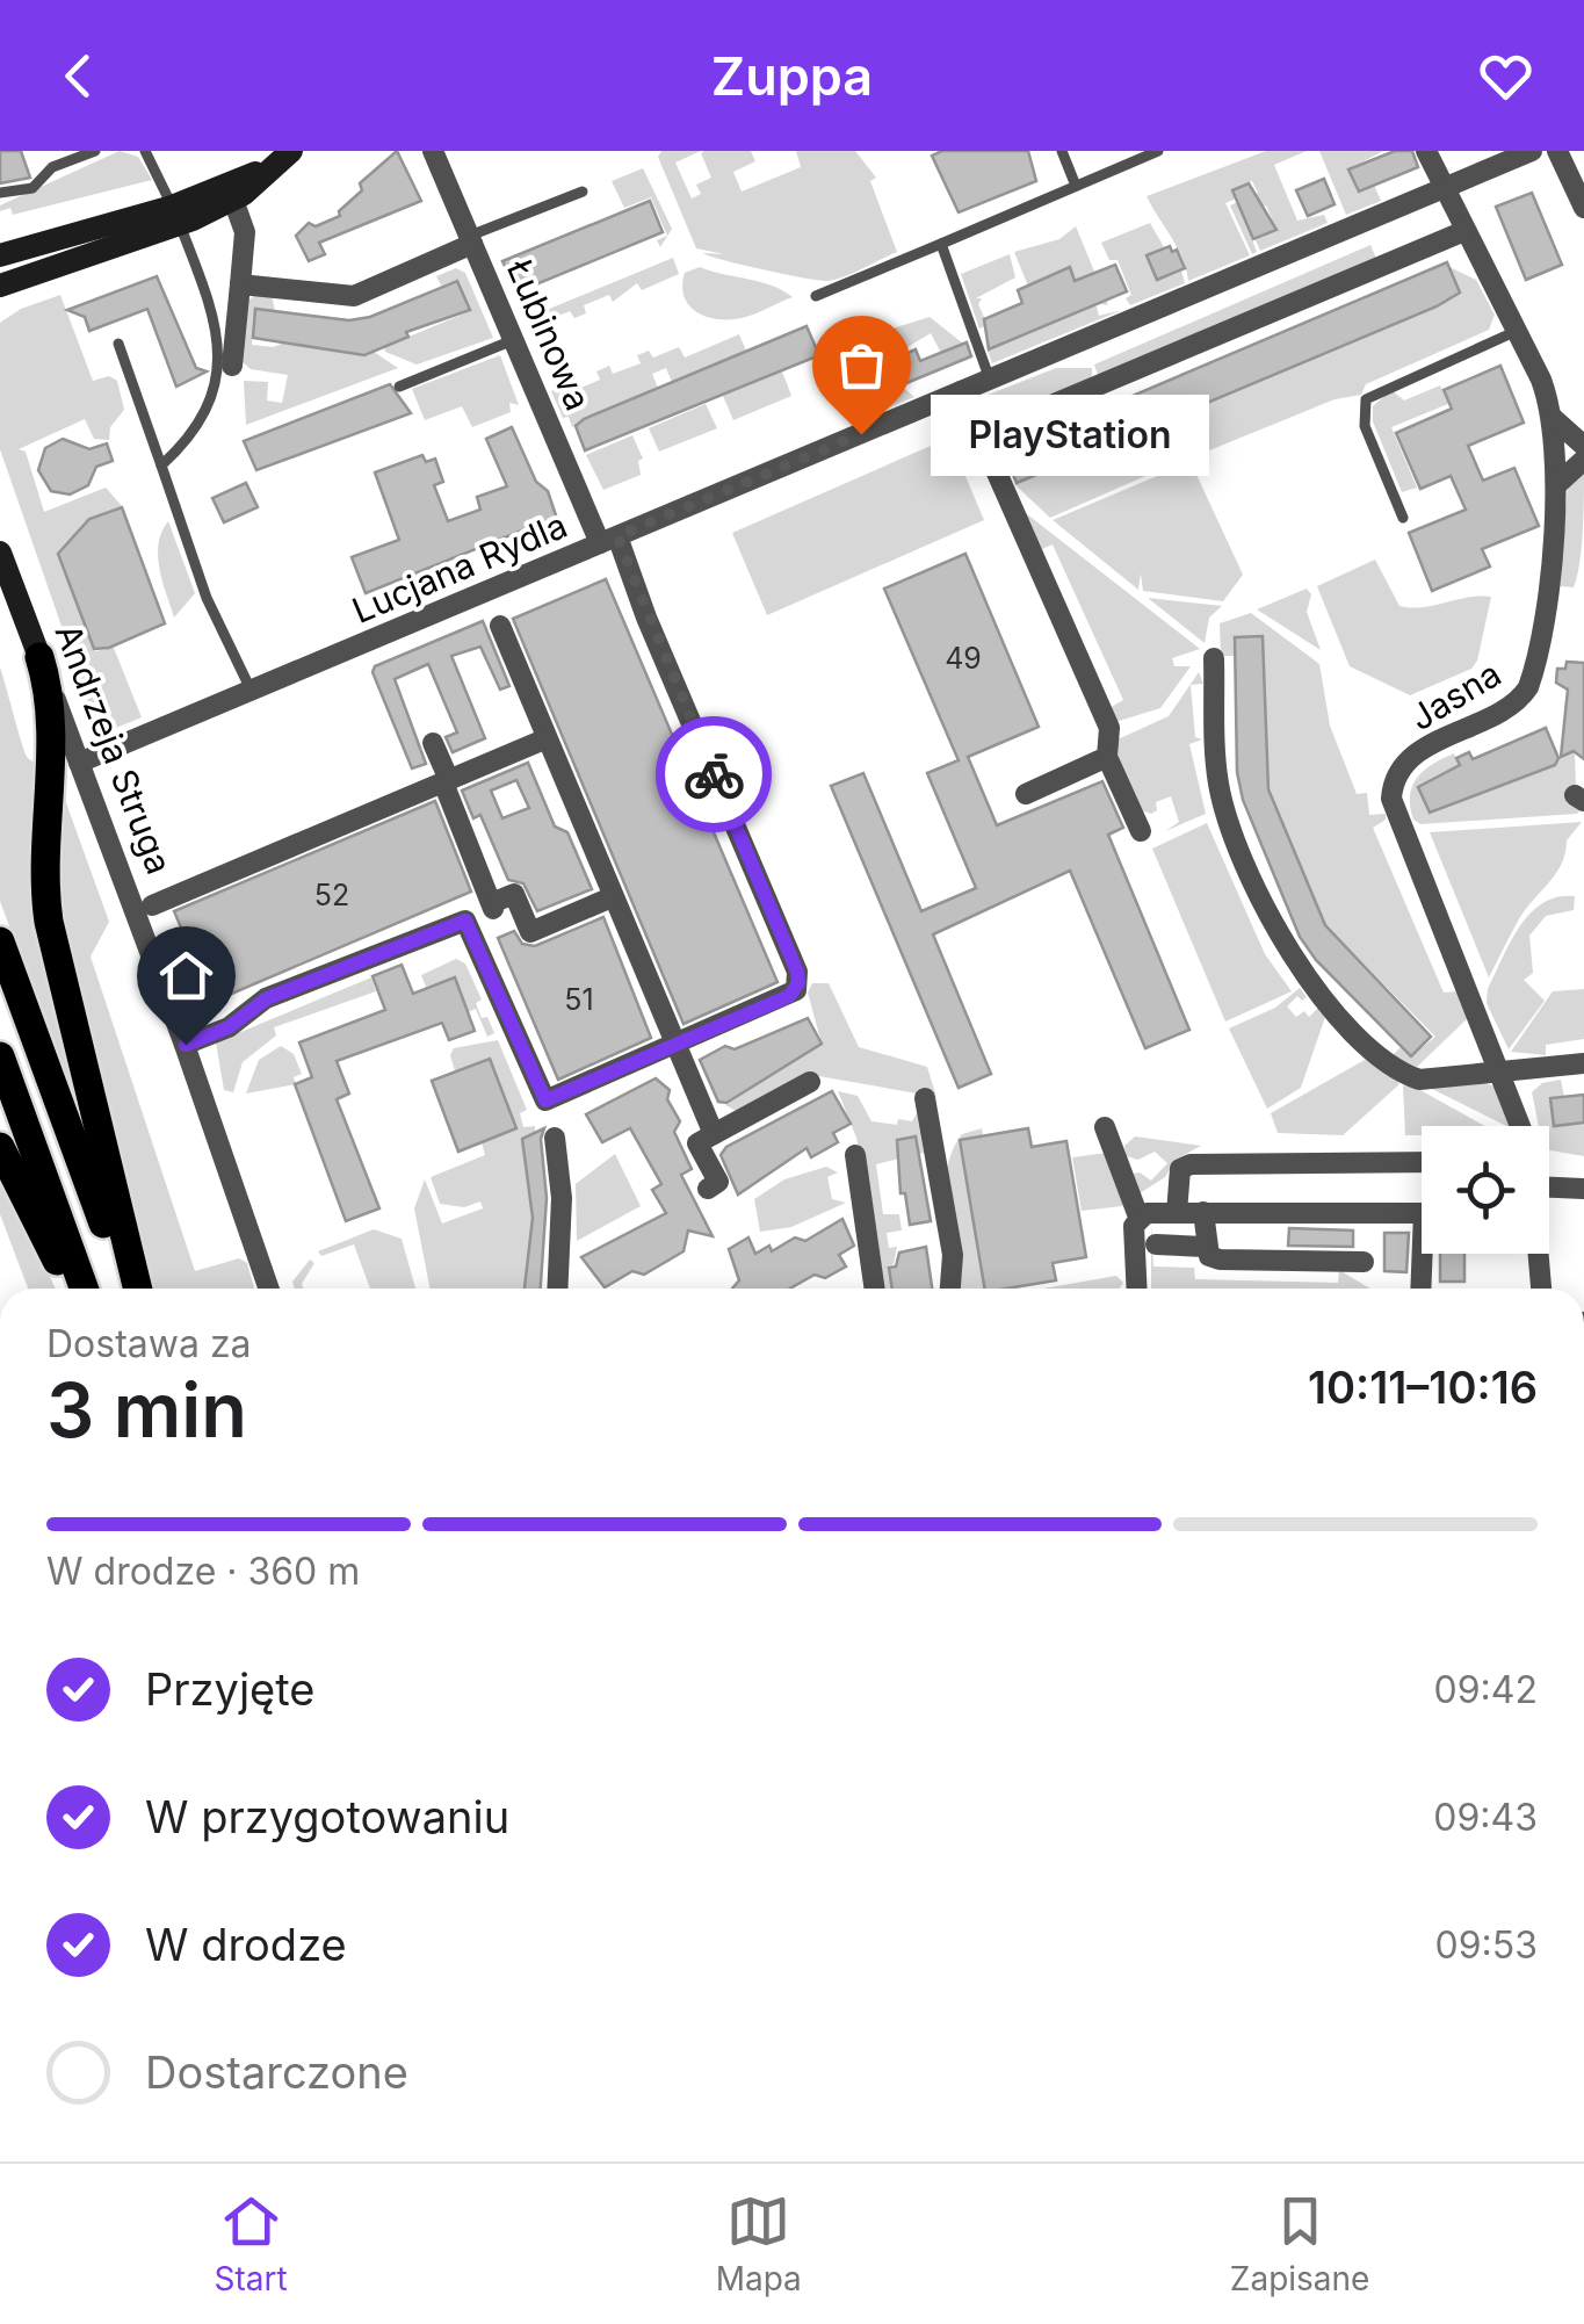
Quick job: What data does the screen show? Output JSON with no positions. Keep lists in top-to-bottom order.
{
  "streets": {
    "street": [
      "Łubinowa",
      "Lucjana Rydla",
      "Jasna",
      "Andrzeja Struga"
    ]
  },
  "crossings": [
    ["Łubinowa", "Lucjana Rydla"],
    ["Lucjana Rydla", "Andrzeja Struga"]
  ],
  "places": ["PlayStation"],
  "house_numbers": ["49", "52", "51"],
  "page": {
    "header": "Zuppa",
    "bubble": "PlayStation",
    "heading": ["3 min", "Dostawa za", "10:11–10:16"],
    "bar": "W drodze · 360 m",
    "list": [
      ["Przyjęte", "09:42"],
      ["W przygotowaniu", "09:43"],
      ["W drodze", "09:53"],
      "Dostarczone"
    ],
    "tabs": ["Start", "Mapa", "Zapisane"]
  }
}
